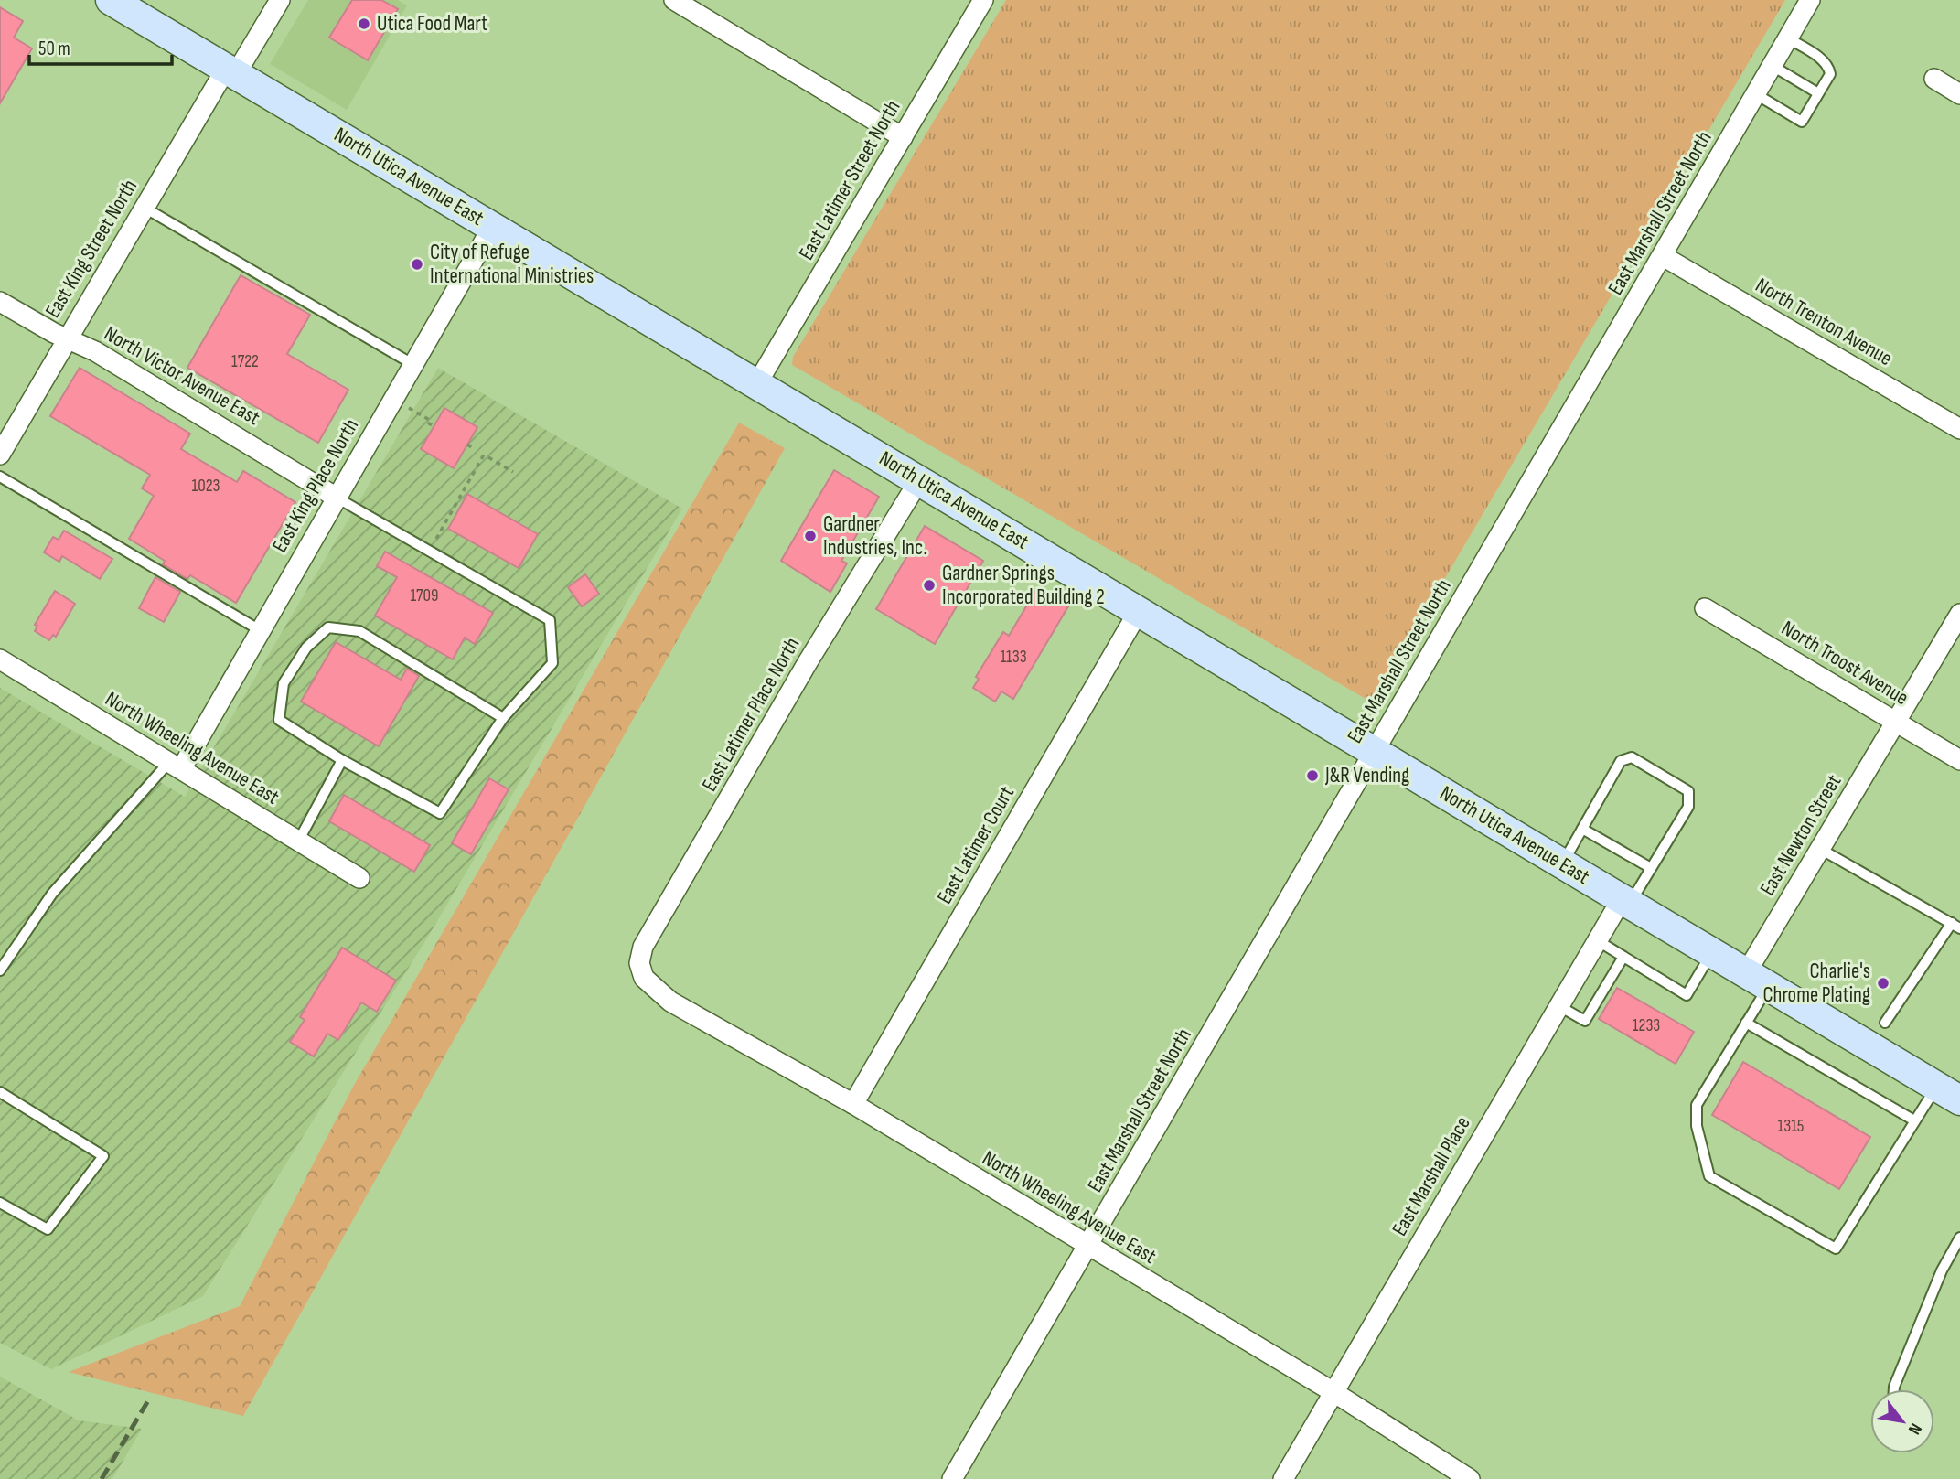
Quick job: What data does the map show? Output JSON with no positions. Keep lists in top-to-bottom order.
{
  "streets": {
    "main road": ["North Utica Avenue East"],
    "street": [
      "East Latimer Street North",
      "East Marshall Street North",
      "East King Street North",
      "North Trenton Avenue",
      "North Victor Avenue East",
      "East King Place North",
      "North Troost Avenue",
      "East Latimer Place North",
      "North Wheeling Avenue East",
      "East Newton Street",
      "East Latimer Court",
      "East Marshall Place"
    ]
  },
  "crossings": [
    ["North Utica Avenue East", "East Latimer Street North"],
    ["North Utica Avenue East", "East Marshall Street North"],
    ["North Utica Avenue East", "East King Street North"],
    ["North Utica Avenue East", "East King Place North"],
    ["North Utica Avenue East", "East Latimer Place North"],
    ["North Utica Avenue East", "East Newton Street"],
    ["North Utica Avenue East", "East Latimer Court"],
    ["North Utica Avenue East", "East Marshall Place"],
    ["East Marshall Street North", "North Trenton Avenue"],
    ["East Marshall Street North", "North Wheeling Avenue East"],
    ["East King Street North", "North Victor Avenue East"],
    ["North Victor Avenue East", "East King Place North"],
    ["East King Place North", "North Wheeling Avenue East"],
    ["North Troost Avenue", "East Newton Street"],
    ["East Latimer Place North", "North Wheeling Avenue East"],
    ["North Wheeling Avenue East", "East Latimer Court"],
    ["North Wheeling Avenue East", "East Marshall Place"]
  ],
  "places": [
    "Utica Food Mart",
    "City of Refuge International Ministries",
    "Gardner Industries, Inc.",
    "Gardner Springs Incorporated Building 2",
    "J&R Vending",
    "Charlie's Chrome Plating"
  ],
  "house_numbers": [
    "1722",
    "1023",
    "1709",
    "1133",
    "1233",
    "1315"
  ],
  "scale_bar": "50 m",
  "north": "bottom right"
}
